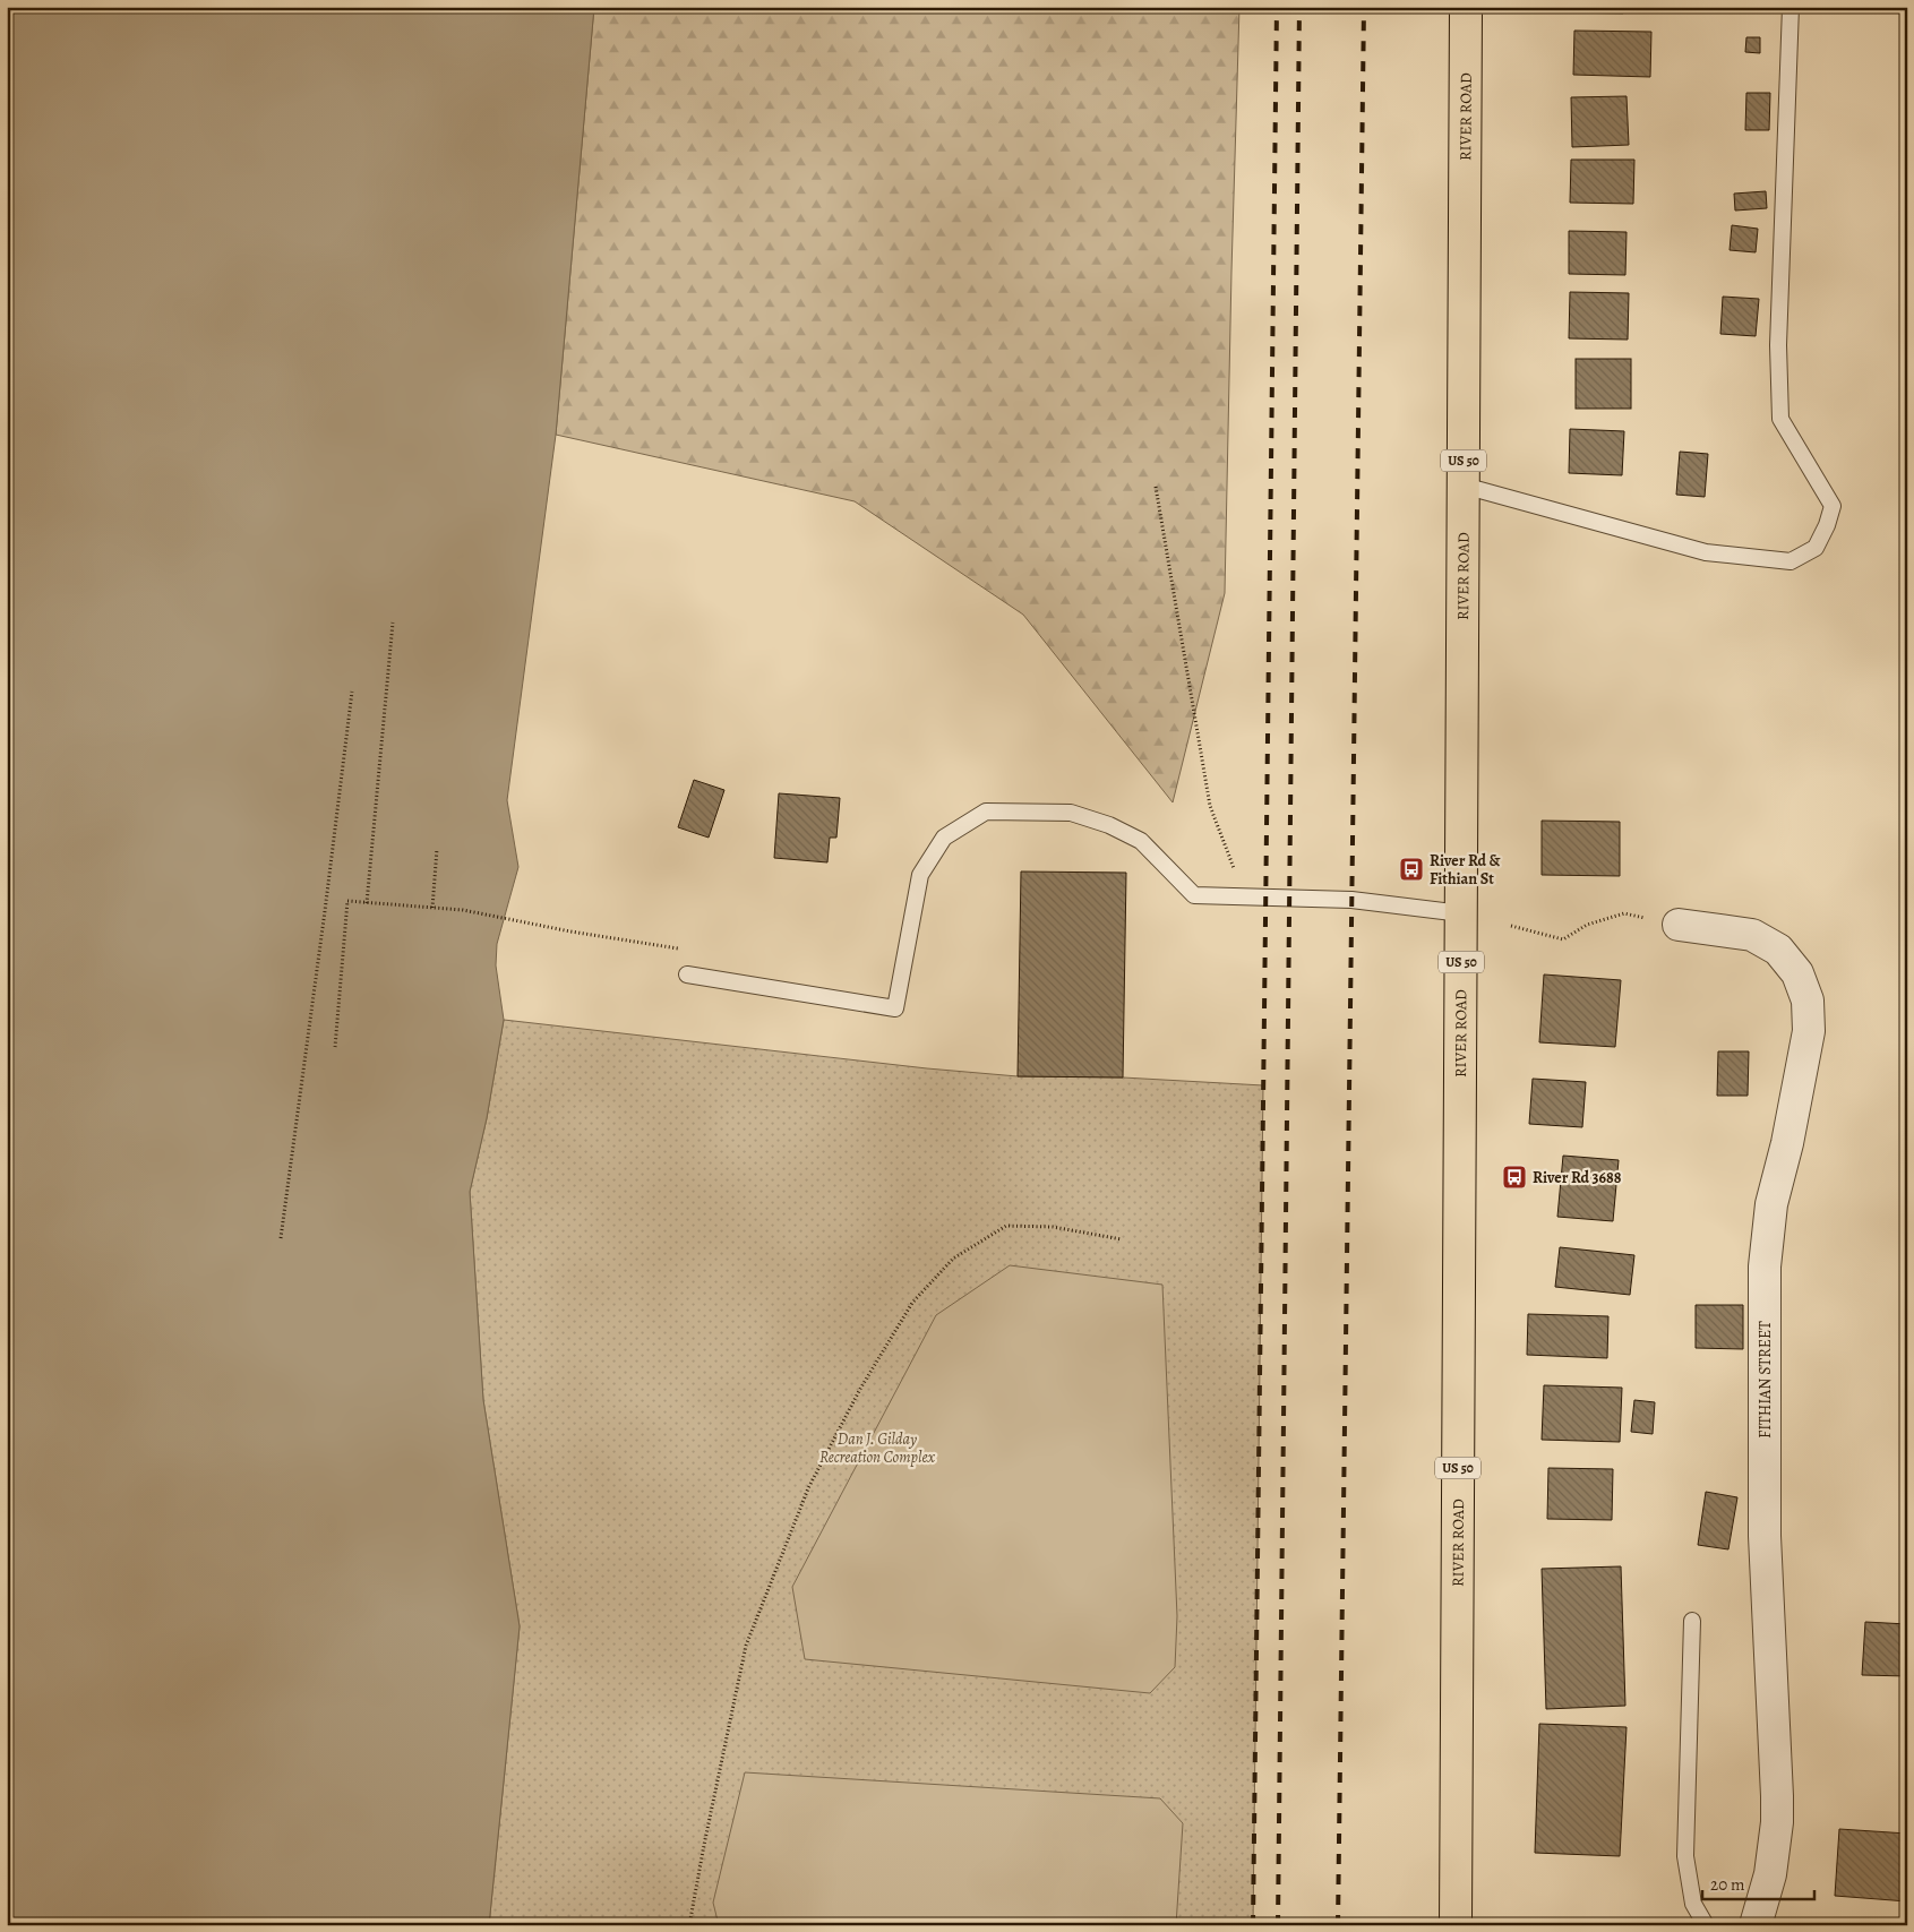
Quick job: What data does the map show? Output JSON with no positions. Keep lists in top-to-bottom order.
{
  "streets": {
    "main road": ["RIVER ROAD", "US 50"],
    "street": ["FITHIAN STREET"]
  },
  "parks": ["Dan J. Gilday Recreation Complex"],
  "places": {
    "bus stop": ["River Rd & Fithian St", "River Rd 3688"]
  },
  "scale_bar": "20 m"
}
